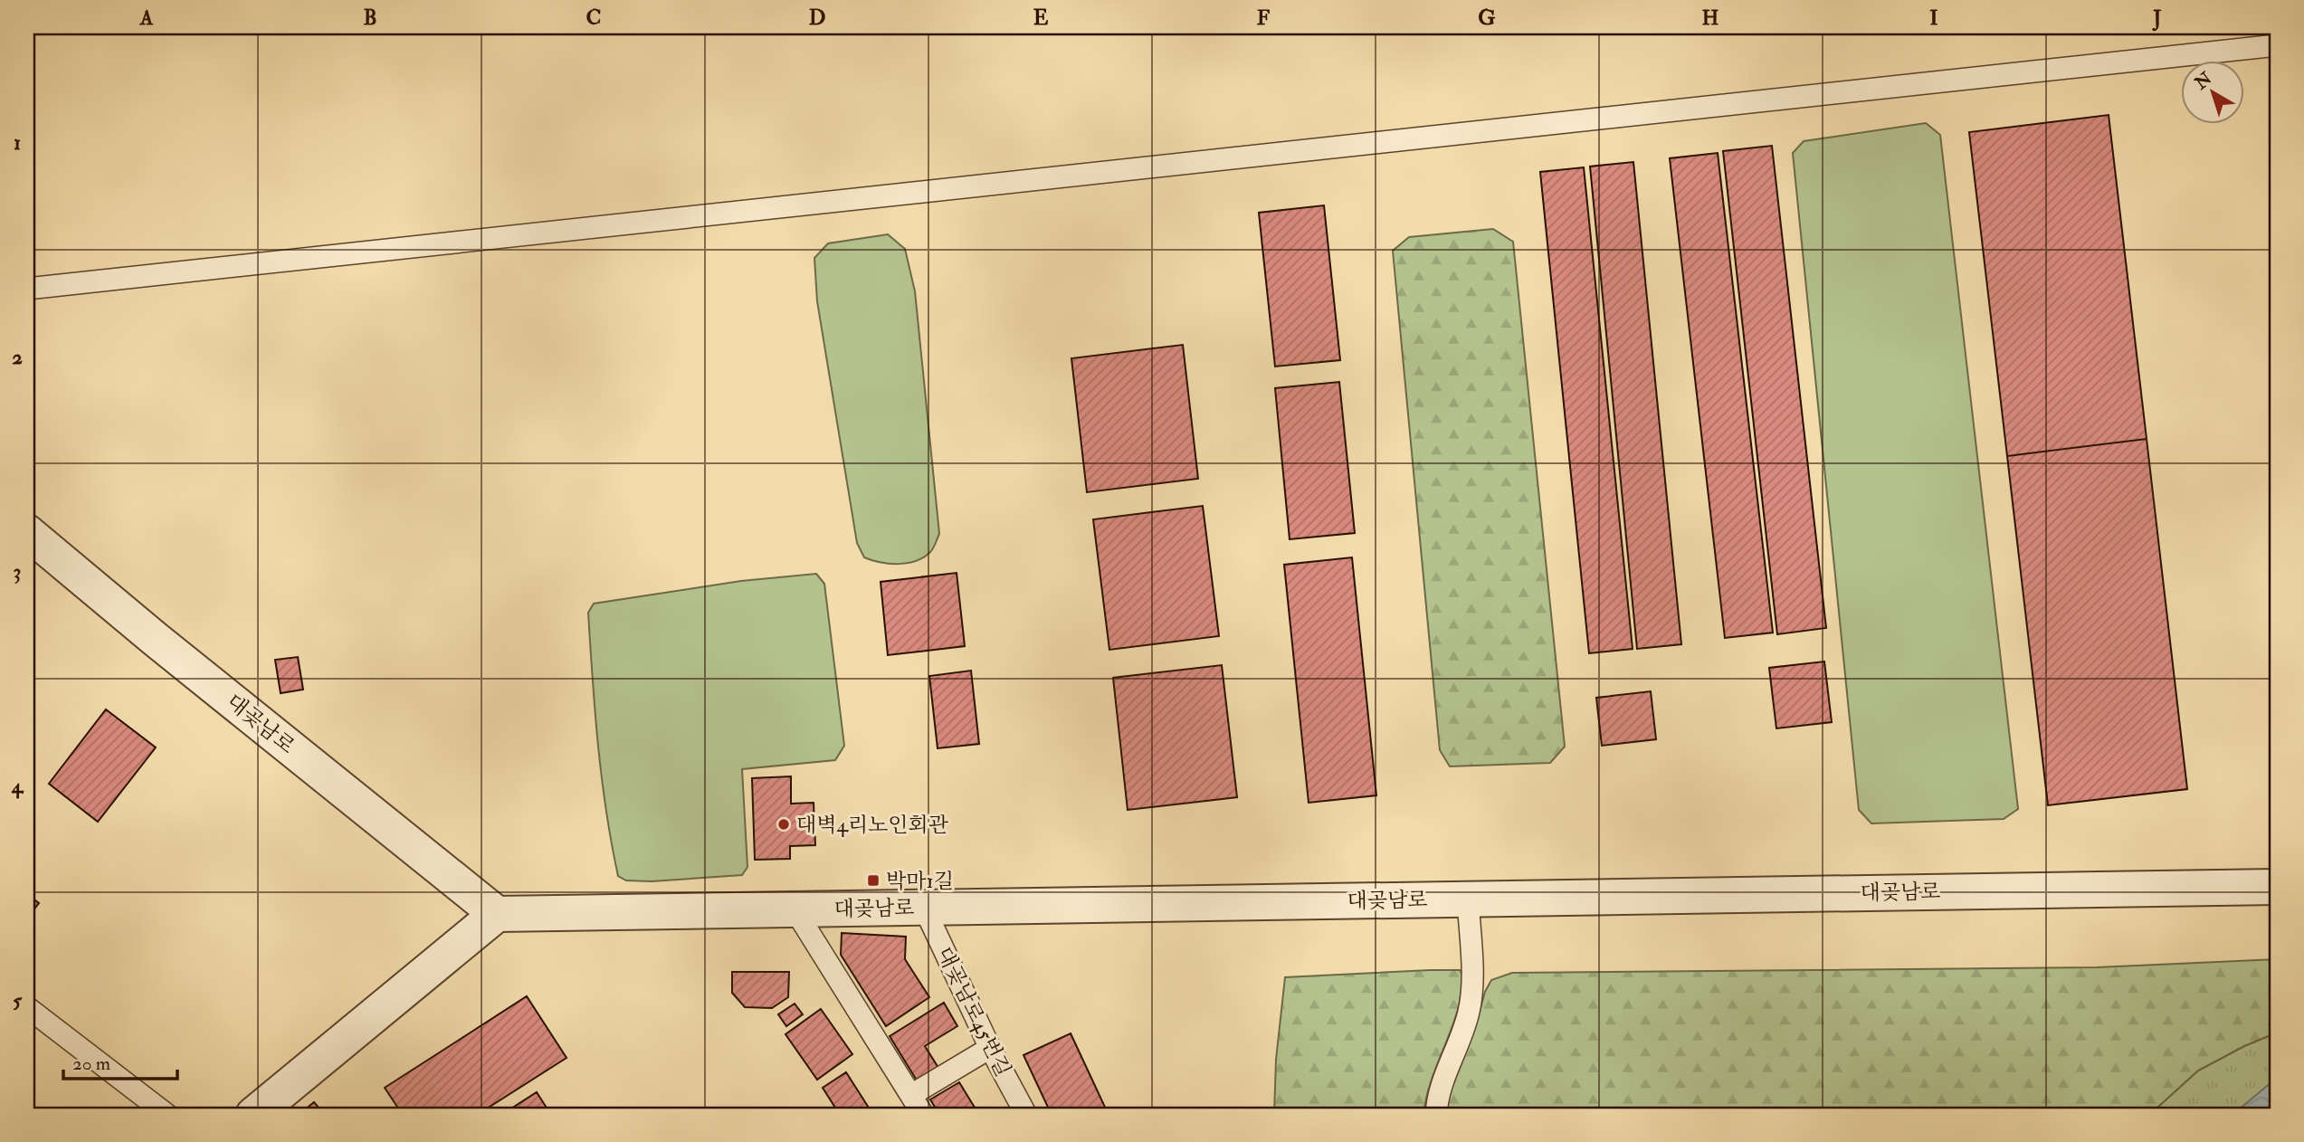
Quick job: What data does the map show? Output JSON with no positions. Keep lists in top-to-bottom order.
{
  "streets": {
    "street": ["대곶남로"],
    "lane": ["대곶남로45번길"]
  },
  "crossings": [
    ["대곶남로", "대곶남로45번길"]
  ],
  "places": {
    "other": ["대벽4리노인회관"],
    "transit": ["박마1길"]
  },
  "scale_bar": "20 m",
  "north": "top left",
  "grid": {
    "columns": [
      "A",
      "B",
      "C",
      "D",
      "E",
      "F",
      "G",
      "H",
      "I",
      "J"
    ],
    "rows": [
      "1",
      "2",
      "3",
      "4",
      "5"
    ]
  }
}
